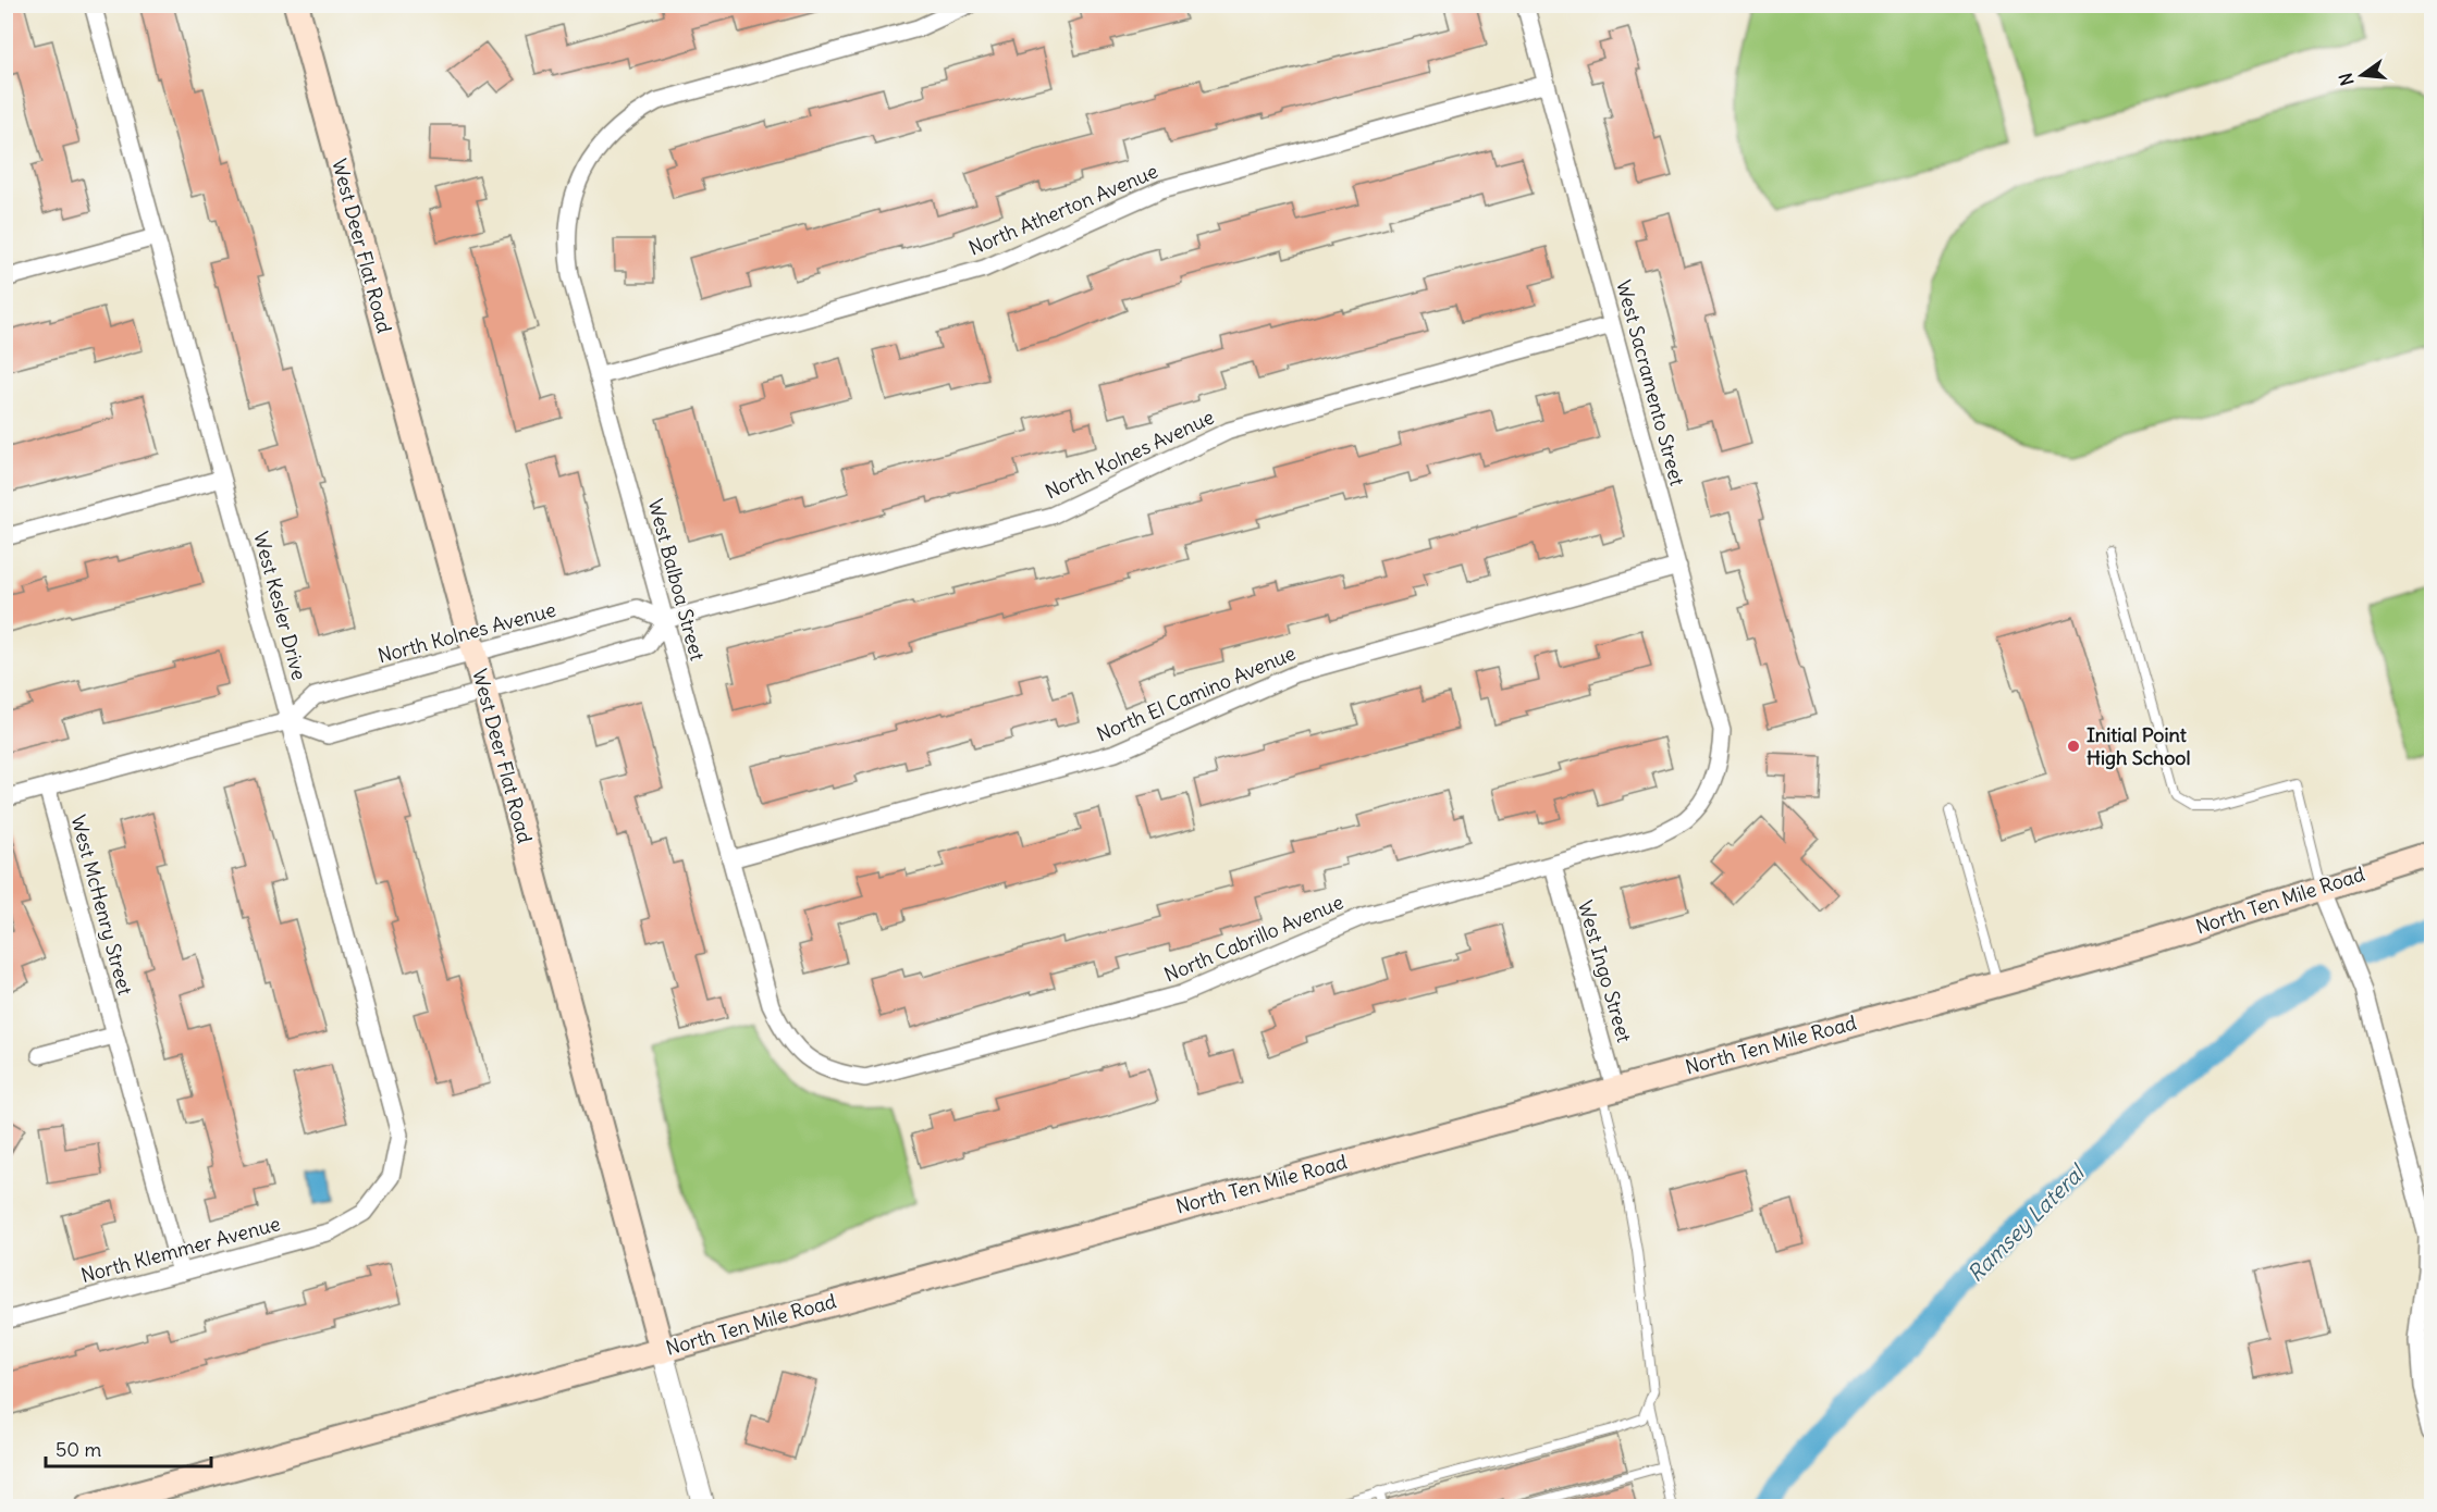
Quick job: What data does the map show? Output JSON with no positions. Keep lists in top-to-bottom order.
{
  "streets": {
    "main road": ["West Deer Flat Road", "North Ten Mile Road"],
    "street": [
      "North Atherton Avenue",
      "West Sacramento Street",
      "North Kolnes Avenue",
      "West Balboa Street",
      "West Kesler Drive",
      "North El Camino Avenue",
      "West McHenry Street",
      "North Cabrillo Avenue",
      "West Ingo Street",
      "North Klemmer Avenue"
    ]
  },
  "crossings": [
    ["North Atherton Avenue", "West Sacramento Street"],
    ["North Atherton Avenue", "West Balboa Street"],
    ["West Deer Flat Road", "North Kolnes Avenue"],
    ["West Deer Flat Road", "North Ten Mile Road"],
    ["West Sacramento Street", "North Kolnes Avenue"],
    ["West Sacramento Street", "North El Camino Avenue"],
    ["West Sacramento Street", "North Cabrillo Avenue"],
    ["North Kolnes Avenue", "West Balboa Street"],
    ["North Kolnes Avenue", "West Kesler Drive"],
    ["North Kolnes Avenue", "West McHenry Street"],
    ["West Balboa Street", "North El Camino Avenue"],
    ["West Balboa Street", "North Cabrillo Avenue"],
    ["West Kesler Drive", "North Klemmer Avenue"],
    ["North Ten Mile Road", "West Ingo Street"],
    ["West McHenry Street", "North Klemmer Avenue"],
    ["North Cabrillo Avenue", "West Ingo Street"]
  ],
  "water": ["Ramsey Lateral"],
  "places": ["Initial Point High School"],
  "scale_bar": "50 m",
  "north": "left"
}
